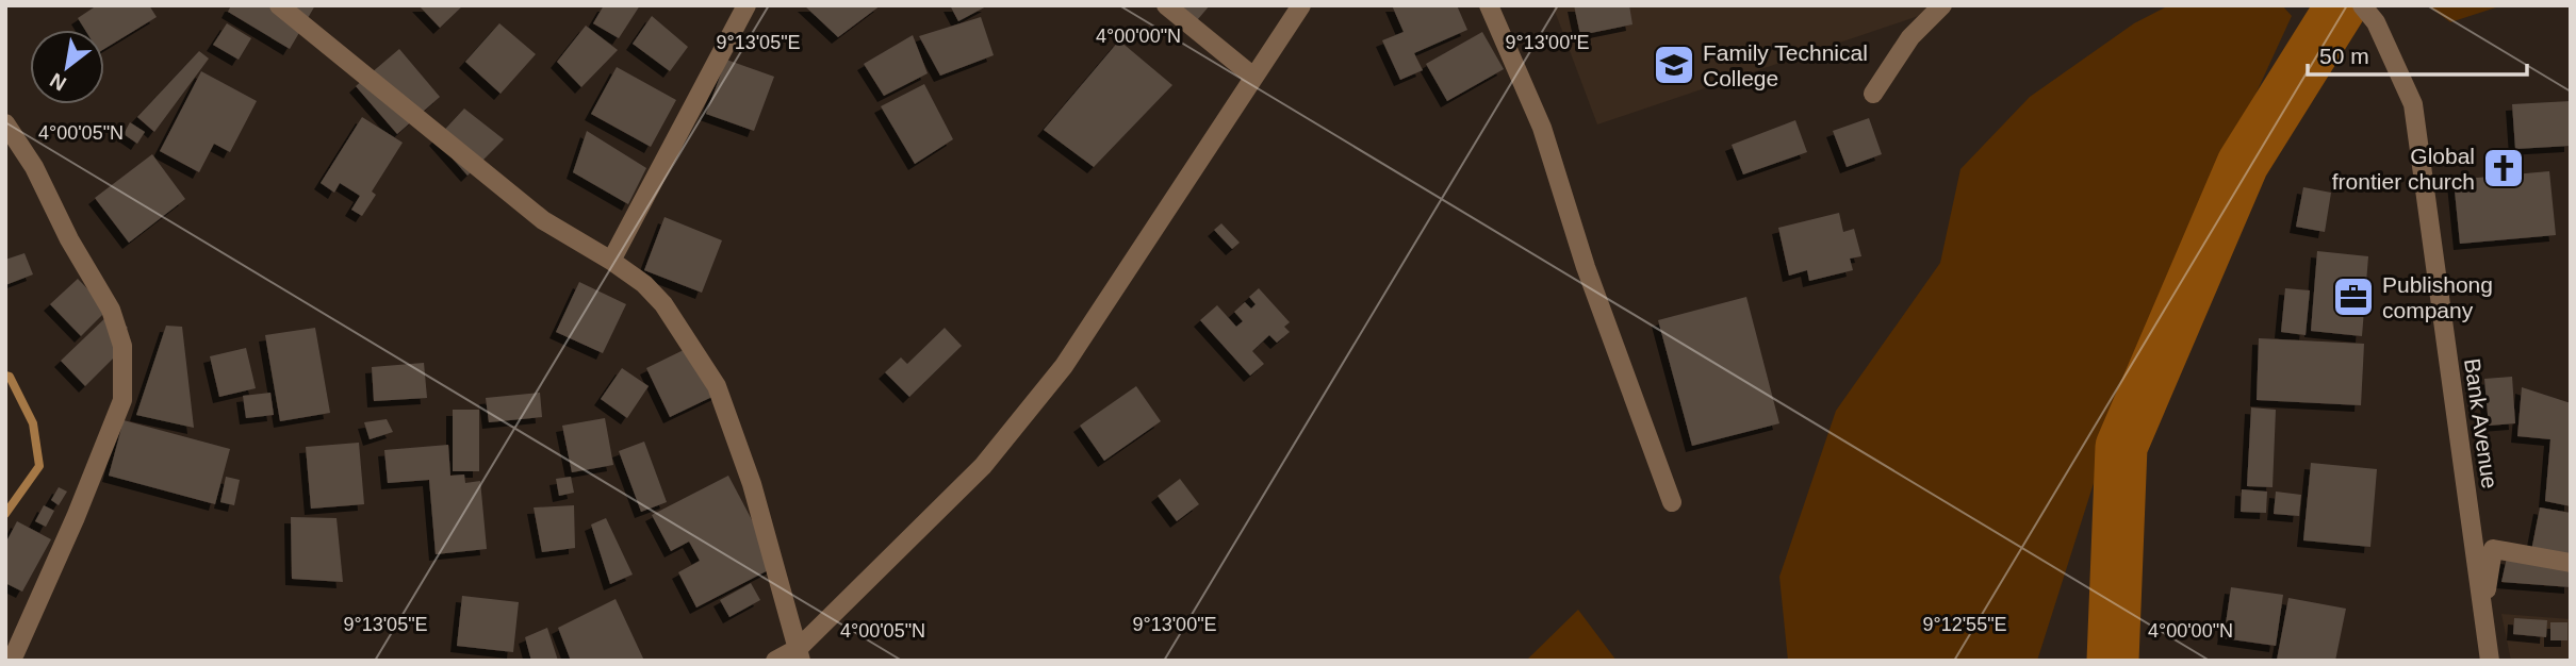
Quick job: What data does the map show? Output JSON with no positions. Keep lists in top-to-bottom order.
{
  "streets": {
    "street": ["Bank Avenue"]
  },
  "places": {
    "school or university": ["Family Technical College"],
    "church": ["Global frontier church"],
    "office": ["Publishong company"]
  },
  "scale_bar": "50 m",
  "north": "bottom left",
  "coordinates": [
    "4°00'00\"N",
    "9°13'05\"E",
    "9°13'00\"E",
    "4°00'05\"N",
    "9°12'55\"E"
  ]
}
